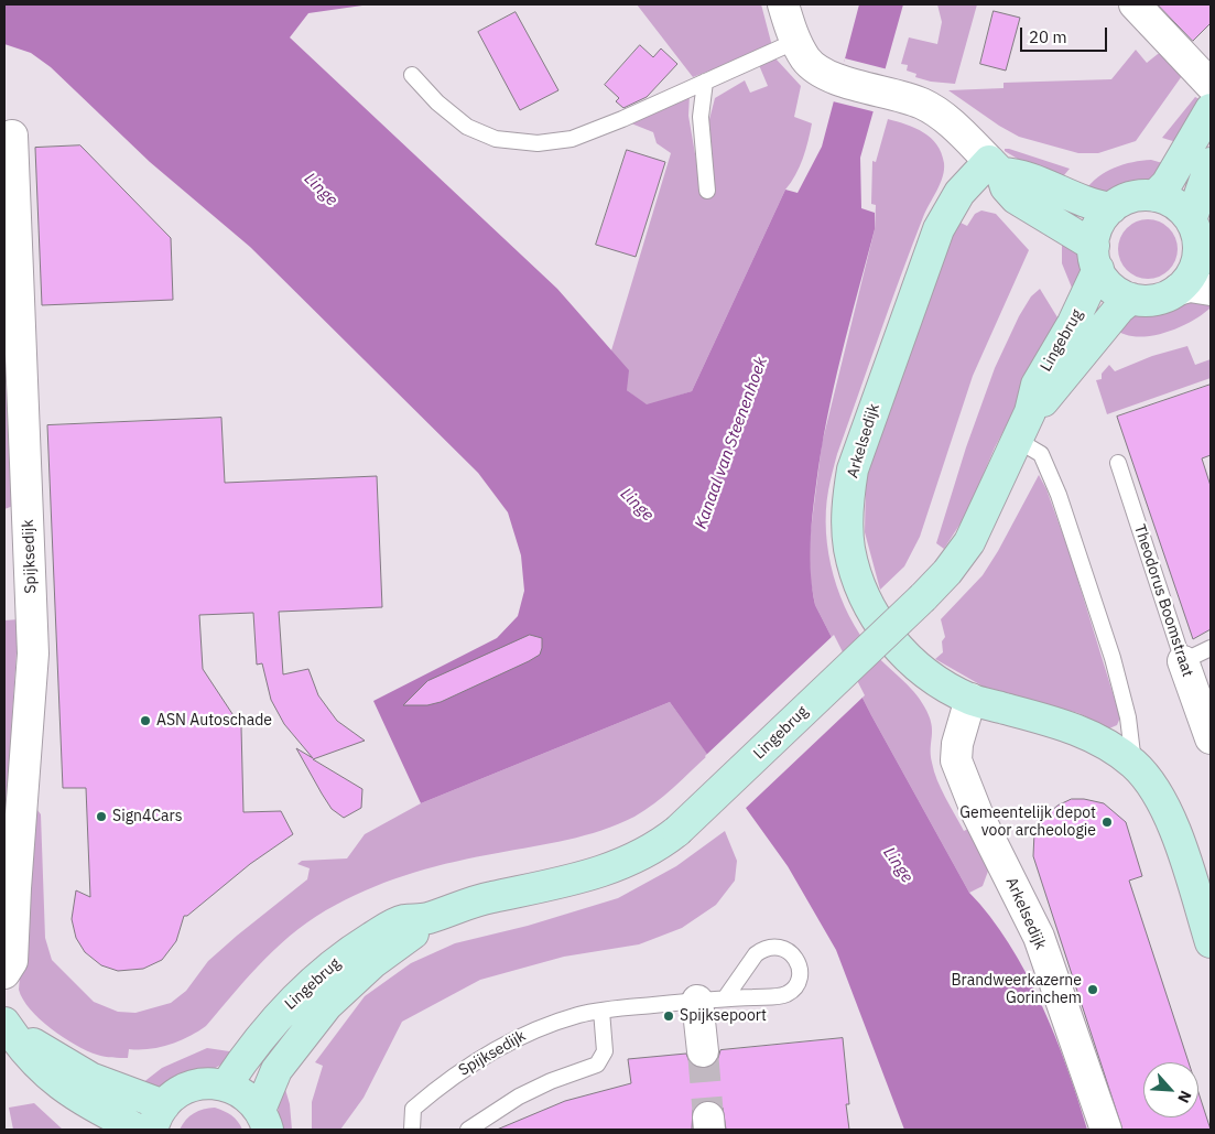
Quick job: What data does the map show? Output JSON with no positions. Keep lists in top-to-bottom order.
{
  "streets": {
    "main road": ["Lingebrug", "Arkelsedijk"],
    "street": ["Spijksedijk", "Theodorus Boomstraat"]
  },
  "water": ["Linge", "Kanaal van Steenenhoek"],
  "places": [
    "ASN Autoschade",
    "Sign4Cars",
    "Gemeentelijk depot voor archeologie",
    "Brandweerkazerne Gorinchem",
    "Spijksepoort"
  ],
  "scale_bar": "20 m",
  "north": "bottom right"
}
